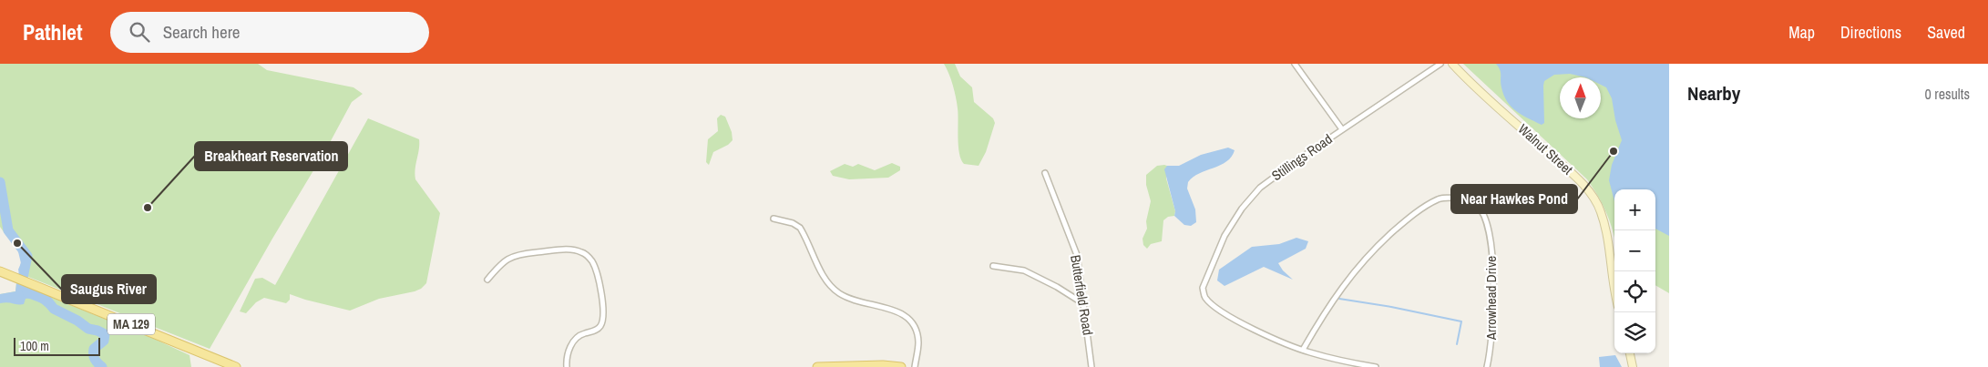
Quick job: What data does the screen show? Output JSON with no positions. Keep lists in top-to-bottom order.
{
  "streets": {
    "main road": ["Walnut Street", "MA 129"],
    "street": ["Stillings Road", "Butterfield Road", "Arrowhead Drive"]
  },
  "crossings": [
    ["Stillings Road", "Arrowhead Drive"]
  ],
  "places": ["Near Hawkes Pond", "Breakheart Reservation", "Saugus River"],
  "scale_bar": "100 m",
  "north": "top",
  "page": {
    "header": "Pathlet",
    "search": "Search here",
    "nav": ["Map", "Directions", "Saved"],
    "heading": ["Nearby", "0 results"],
    "map_buttons": ["+", "−"],
    "scale": "100 m"
  }
}
